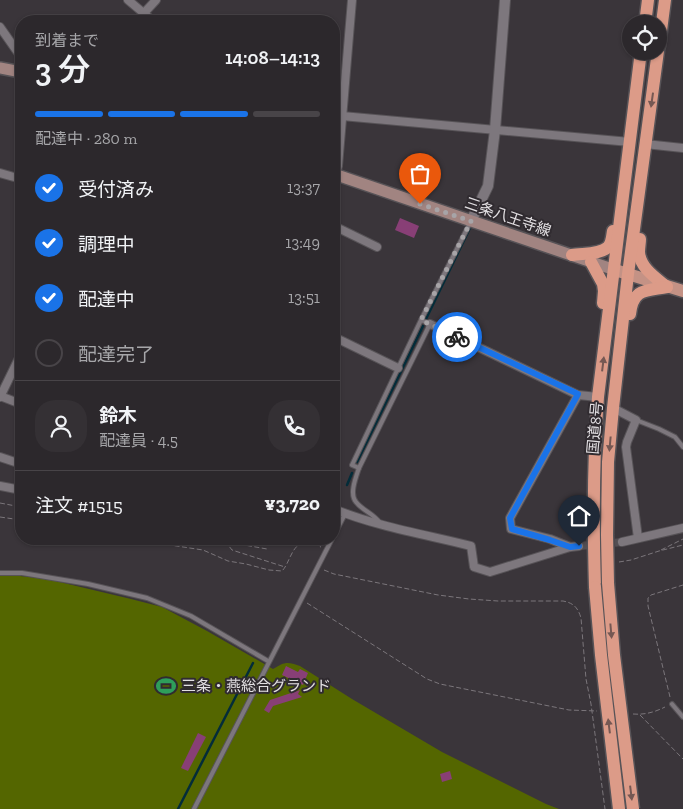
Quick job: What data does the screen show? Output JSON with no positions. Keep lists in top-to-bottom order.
{
  "streets": {
    "highway": ["国道8号"],
    "main road": ["三条八王寺線"]
  },
  "crossings": [
    ["三条八王寺線", "国道8号"]
  ],
  "places": {
    "sports": ["三条・燕総合グランド"]
  },
  "page": {
    "heading": ["3 分", "到着まで", "14:08–14:13"],
    "panel": [
      "鈴木",
      "配達員 · 4.5",
      "注文 #1515",
      "¥3,720"
    ],
    "bar": "配達中 · 280 m",
    "list": [
      ["受付済み", "13:37"],
      ["調理中", "13:49"],
      ["配達中", "13:51"],
      "配達完了"
    ]
  }
}
